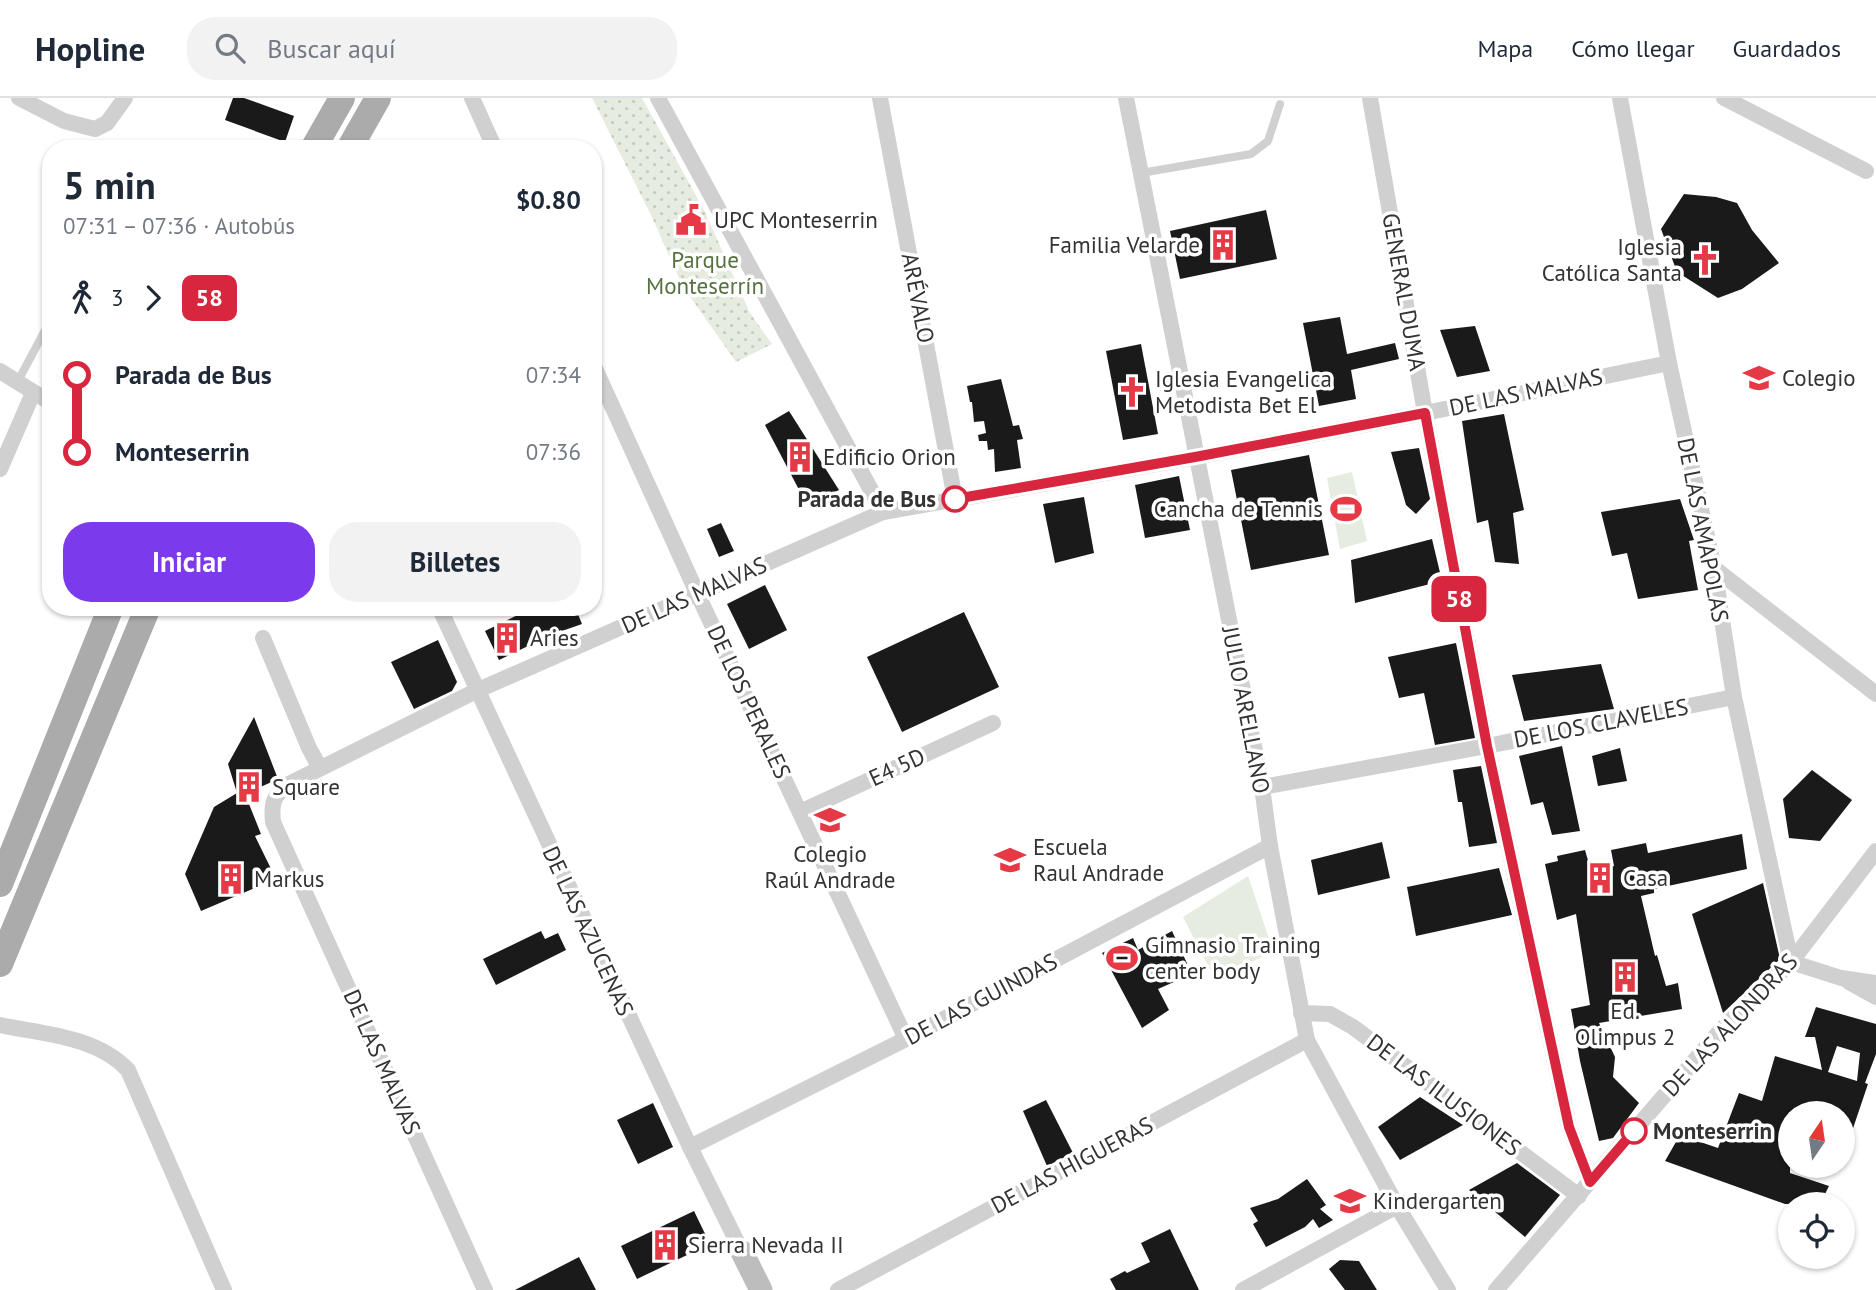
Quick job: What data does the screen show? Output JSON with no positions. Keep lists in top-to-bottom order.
{
  "streets": {
    "street": [
      "GENERAL DUMA",
      "ARÉVALO",
      "DE LAS MALVAS",
      "DE LAS AMAPOLAS",
      "DE LOS PERALES",
      "JULIO ARELLANO",
      "DE LOS CLAVELES",
      "E4 5D",
      "DE LAS AZUCENAS",
      "DE LAS GUINDAS",
      "DE LAS ALONDRAS",
      "DE LAS ILUSIONES",
      "DE LAS HIGUERAS"
    ]
  },
  "crossings": [
    ["GENERAL DUMA", "DE LAS MALVAS"],
    ["GENERAL DUMA", "DE LOS CLAVELES"],
    ["GENERAL DUMA", "DE LAS ALONDRAS"],
    ["ARÉVALO", "DE LAS MALVAS"],
    ["DE LAS MALVAS", "DE LAS AMAPOLAS"],
    ["DE LAS MALVAS", "DE LOS PERALES"],
    ["DE LAS MALVAS", "JULIO ARELLANO"],
    ["DE LAS MALVAS", "DE LAS AZUCENAS"],
    ["DE LAS AMAPOLAS", "DE LOS CLAVELES"],
    ["DE LAS AMAPOLAS", "DE LAS ALONDRAS"],
    ["DE LOS PERALES", "E4 5D"],
    ["DE LOS PERALES", "DE LAS GUINDAS"],
    ["JULIO ARELLANO", "DE LOS CLAVELES"],
    ["JULIO ARELLANO", "DE LAS GUINDAS"],
    ["JULIO ARELLANO", "DE LAS ILUSIONES"],
    ["JULIO ARELLANO", "DE LAS HIGUERAS"],
    ["DE LAS AZUCENAS", "DE LAS GUINDAS"],
    ["DE LAS ALONDRAS", "DE LAS ILUSIONES"]
  ],
  "parks": ["Parque Monteserrín"],
  "places": {
    "public building": ["UPC Monteserrin"],
    "building": [
      "Familia Velarde",
      "Edificio Orion",
      "Aries",
      "Square",
      "Casa",
      "Markus",
      "Ed. Olimpus 2",
      "Sierra Nevada II"
    ],
    "church": ["Iglesia Católica Santa", "Iglesia Evangelica Metodista Bet El"],
    "school or university": [
      "Colegio",
      "Colegio Raúl Andrade",
      "Escuela Raul Andrade",
      "Kindergarten"
    ],
    "other": ["Parada de Bus", "Monteserrin"],
    "sports": ["Cancha de Tennis", "Gimnasio Training center body"]
  },
  "lines": ["bus line 58"],
  "north": "top",
  "page": {
    "header": "Hopline",
    "search": "Buscar aquí",
    "nav": ["Mapa", "Cómo llegar", "Guardados"],
    "on_map": "58",
    "heading": ["5 min", "07:31 – 07:36 · Autobús", "$0.80"],
    "legs": ["3", "58"],
    "list": [
      {
        "name": "Parada de Bus",
        "value": "07:34"
      },
      {
        "name": "Monteserrin",
        "value": "07:36"
      }
    ],
    "buttons": ["Iniciar", "Billetes"]
  }
}
